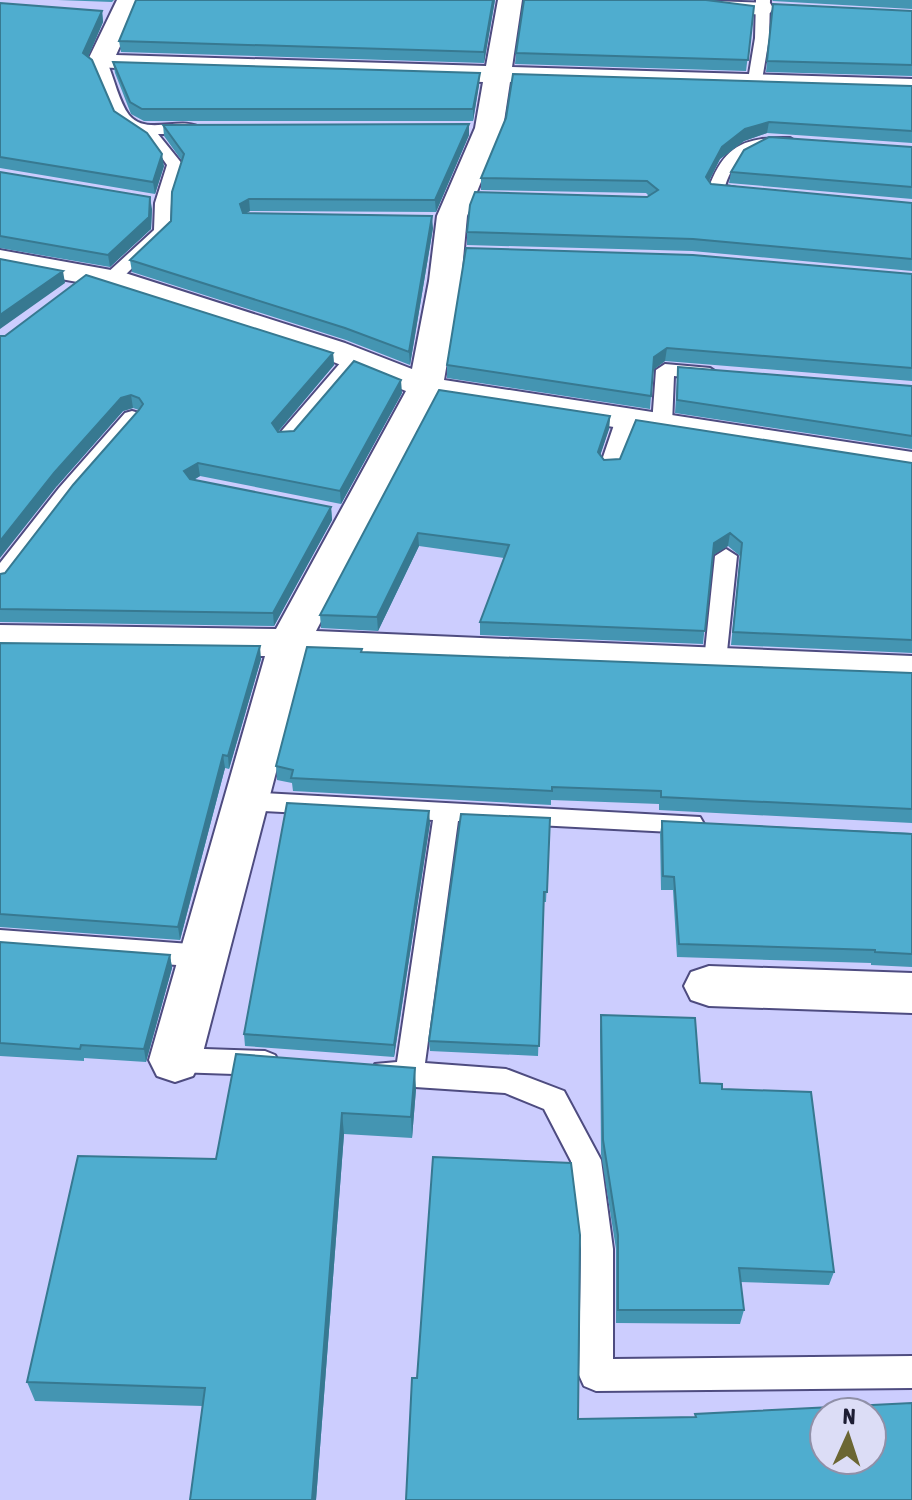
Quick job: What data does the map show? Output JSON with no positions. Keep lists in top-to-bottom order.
{
  "north": "top"
}
